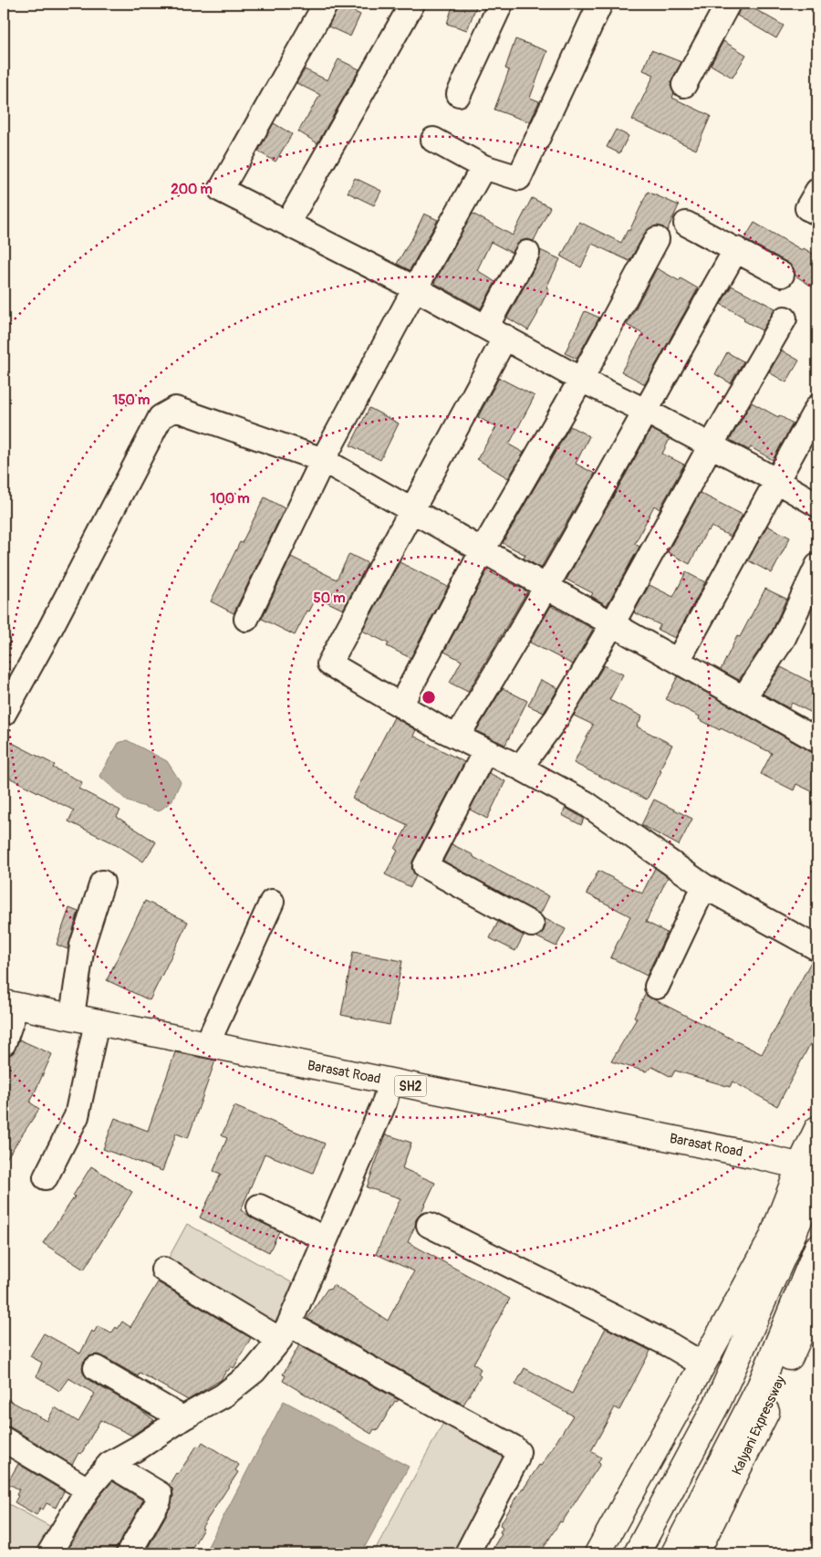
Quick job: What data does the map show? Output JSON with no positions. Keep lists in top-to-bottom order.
{
  "streets": {
    "main road": ["Barasat Road", "SH2", "Kalyani Expressway"]
  },
  "rings": [
    "200 m",
    "150 m",
    "100 m",
    "50 m"
  ]
}
